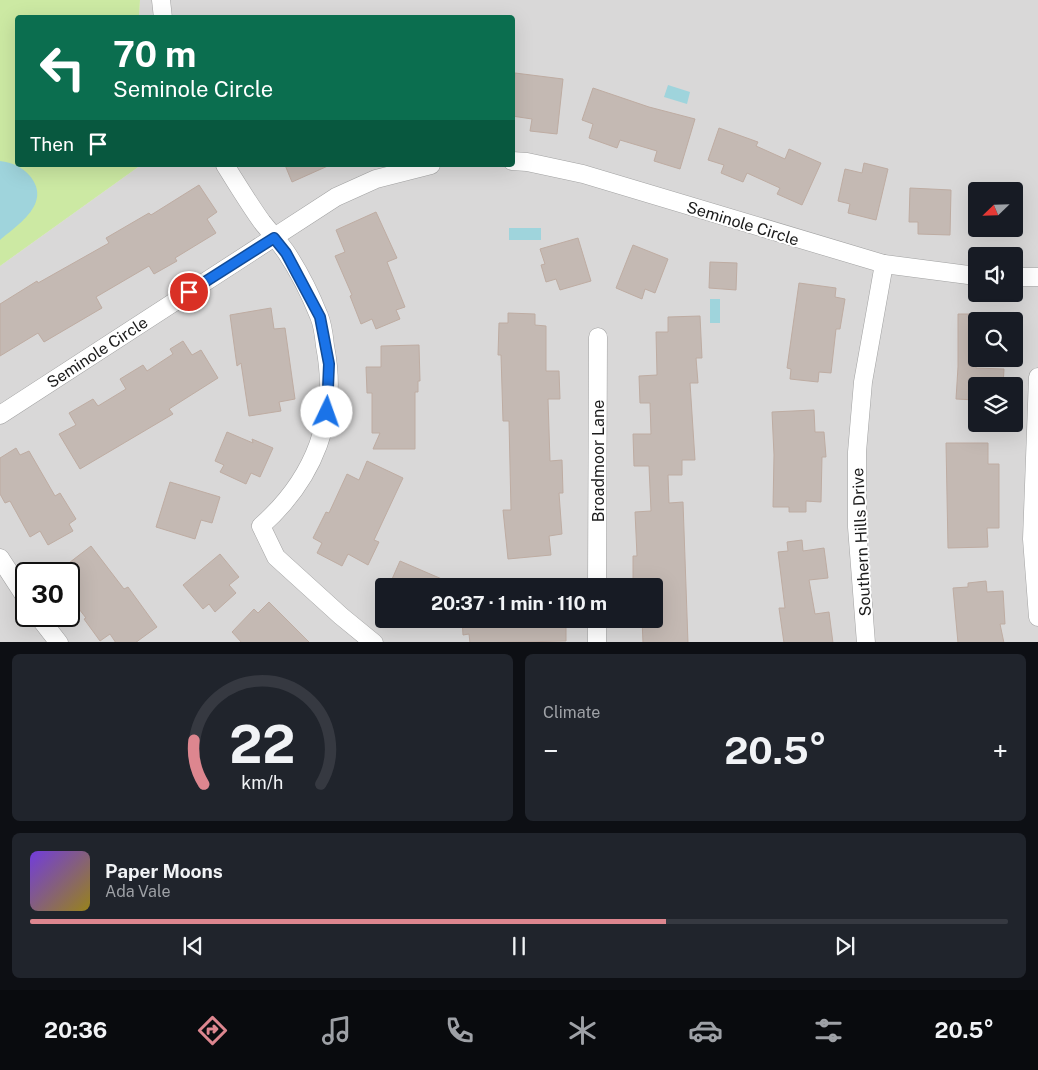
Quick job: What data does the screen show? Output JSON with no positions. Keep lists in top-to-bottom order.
{
  "streets": {
    "street": ["Seminole Circle", "Broadmoor Lane", "Southern Hills Drive"]
  },
  "crossings": [
    ["Seminole Circle", "Southern Hills Drive"]
  ],
  "north": "bottom left",
  "page": {
    "turn": ["70 m", "Seminole Circle"],
    "then": "Then",
    "limit": "30",
    "trip": "20:37 · 1 min · 110 m",
    "tile": "Climate",
    "heat": ["−", "20.5°", "+"],
    "song": ["Paper Moons", "Ada Vale"],
    "tabs": ["20:36", "20.5°"],
    "gauge": ["22", "km/h"]
  }
}
